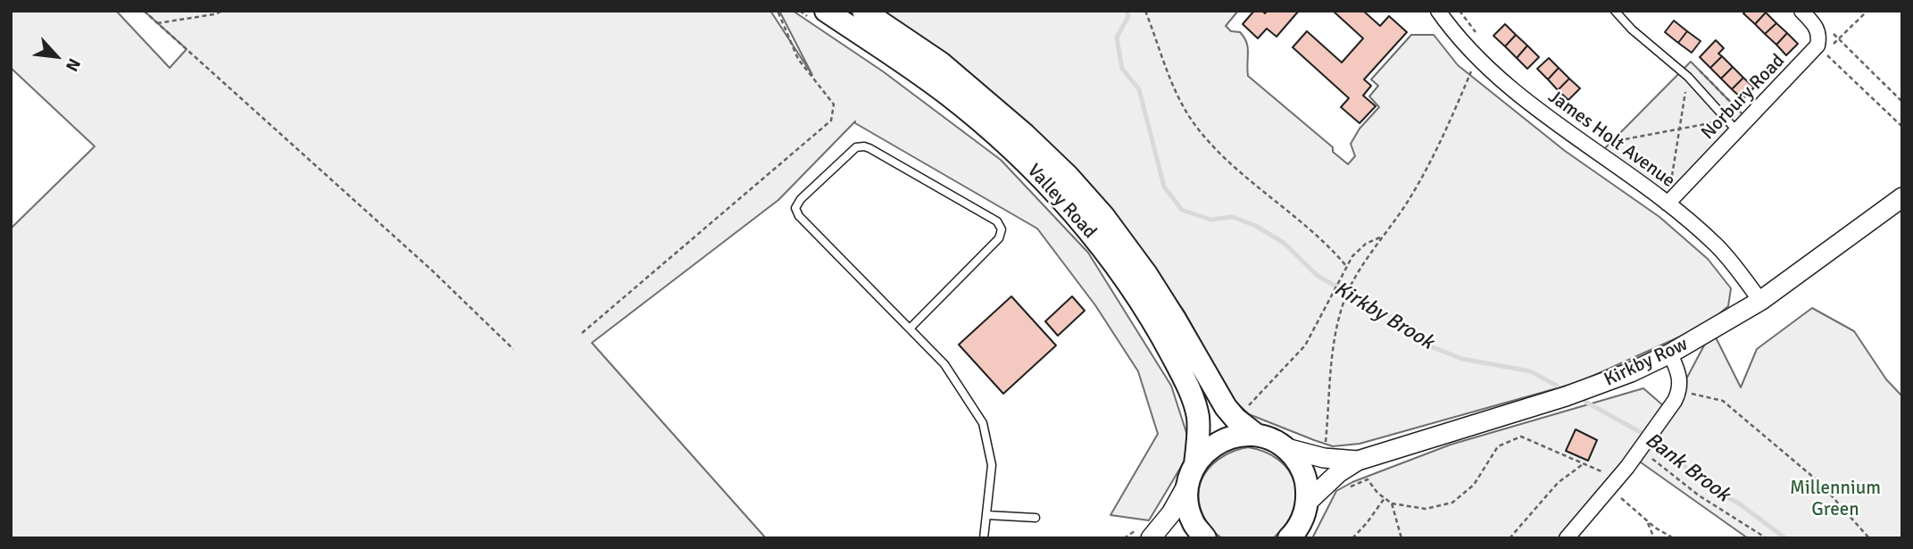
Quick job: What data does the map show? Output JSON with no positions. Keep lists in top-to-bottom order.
{
  "streets": {
    "main road": ["Valley Road"],
    "street": ["Norbury Road", "James Holt Avenue", "Kirkby Row"]
  },
  "crossings": [
    ["Norbury Road", "James Holt Avenue"],
    ["James Holt Avenue", "Kirkby Row"]
  ],
  "water": ["Kirkby Brook", "Bank Brook"],
  "parks": ["Millennium Green"],
  "north": "bottom right"
}
